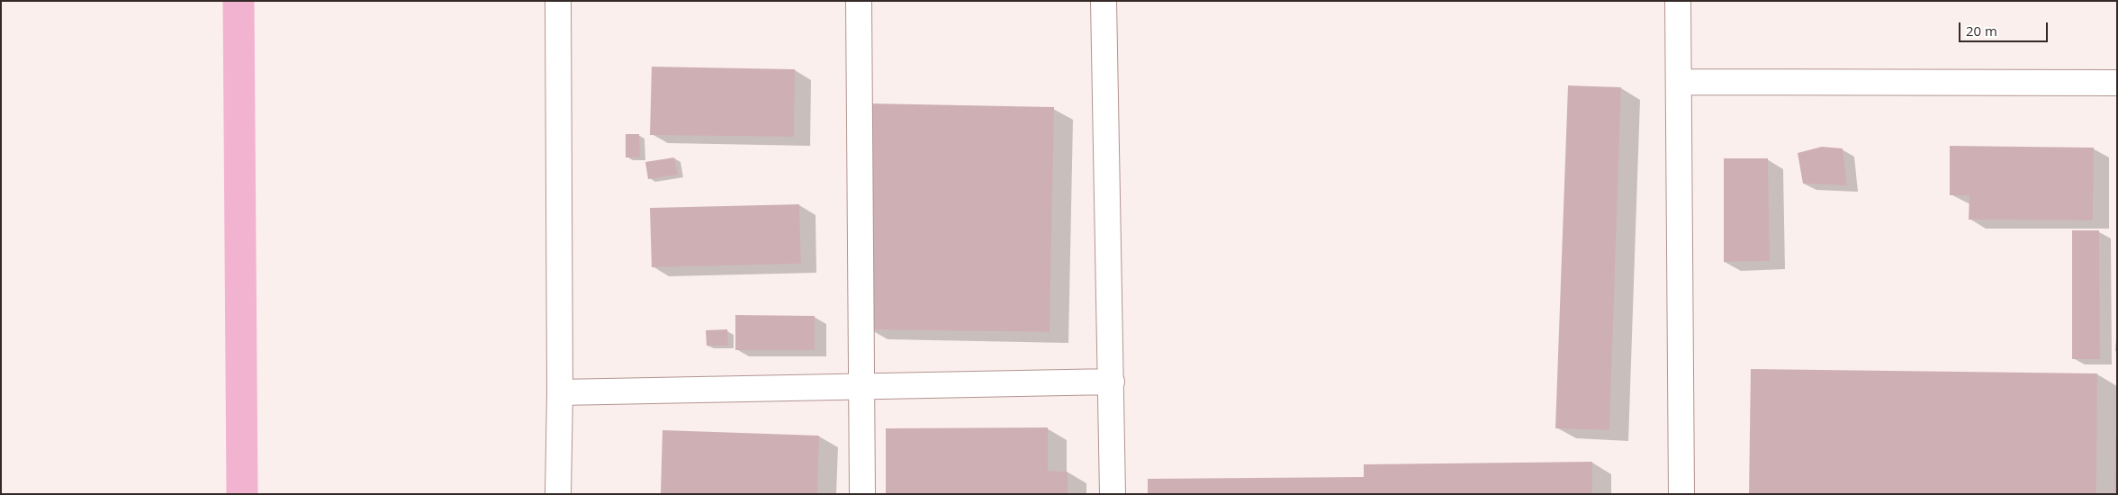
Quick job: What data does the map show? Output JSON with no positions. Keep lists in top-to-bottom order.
{
  "scale_bar": "20 m"
}
